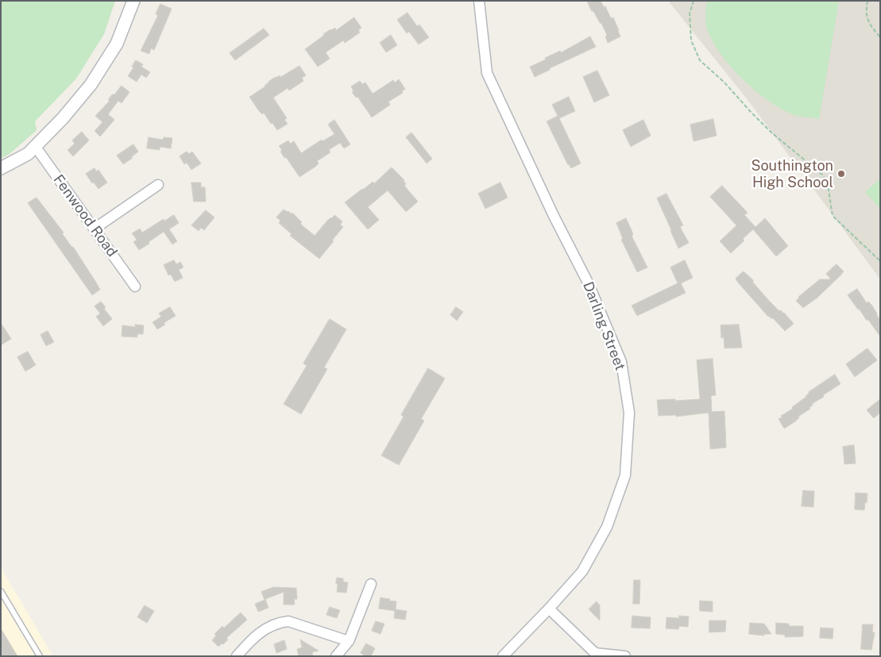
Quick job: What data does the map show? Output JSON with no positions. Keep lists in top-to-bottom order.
{
  "streets": {
    "street": ["Fenwood Road", "Darling Street"]
  },
  "places": ["Southington High School"]
}
